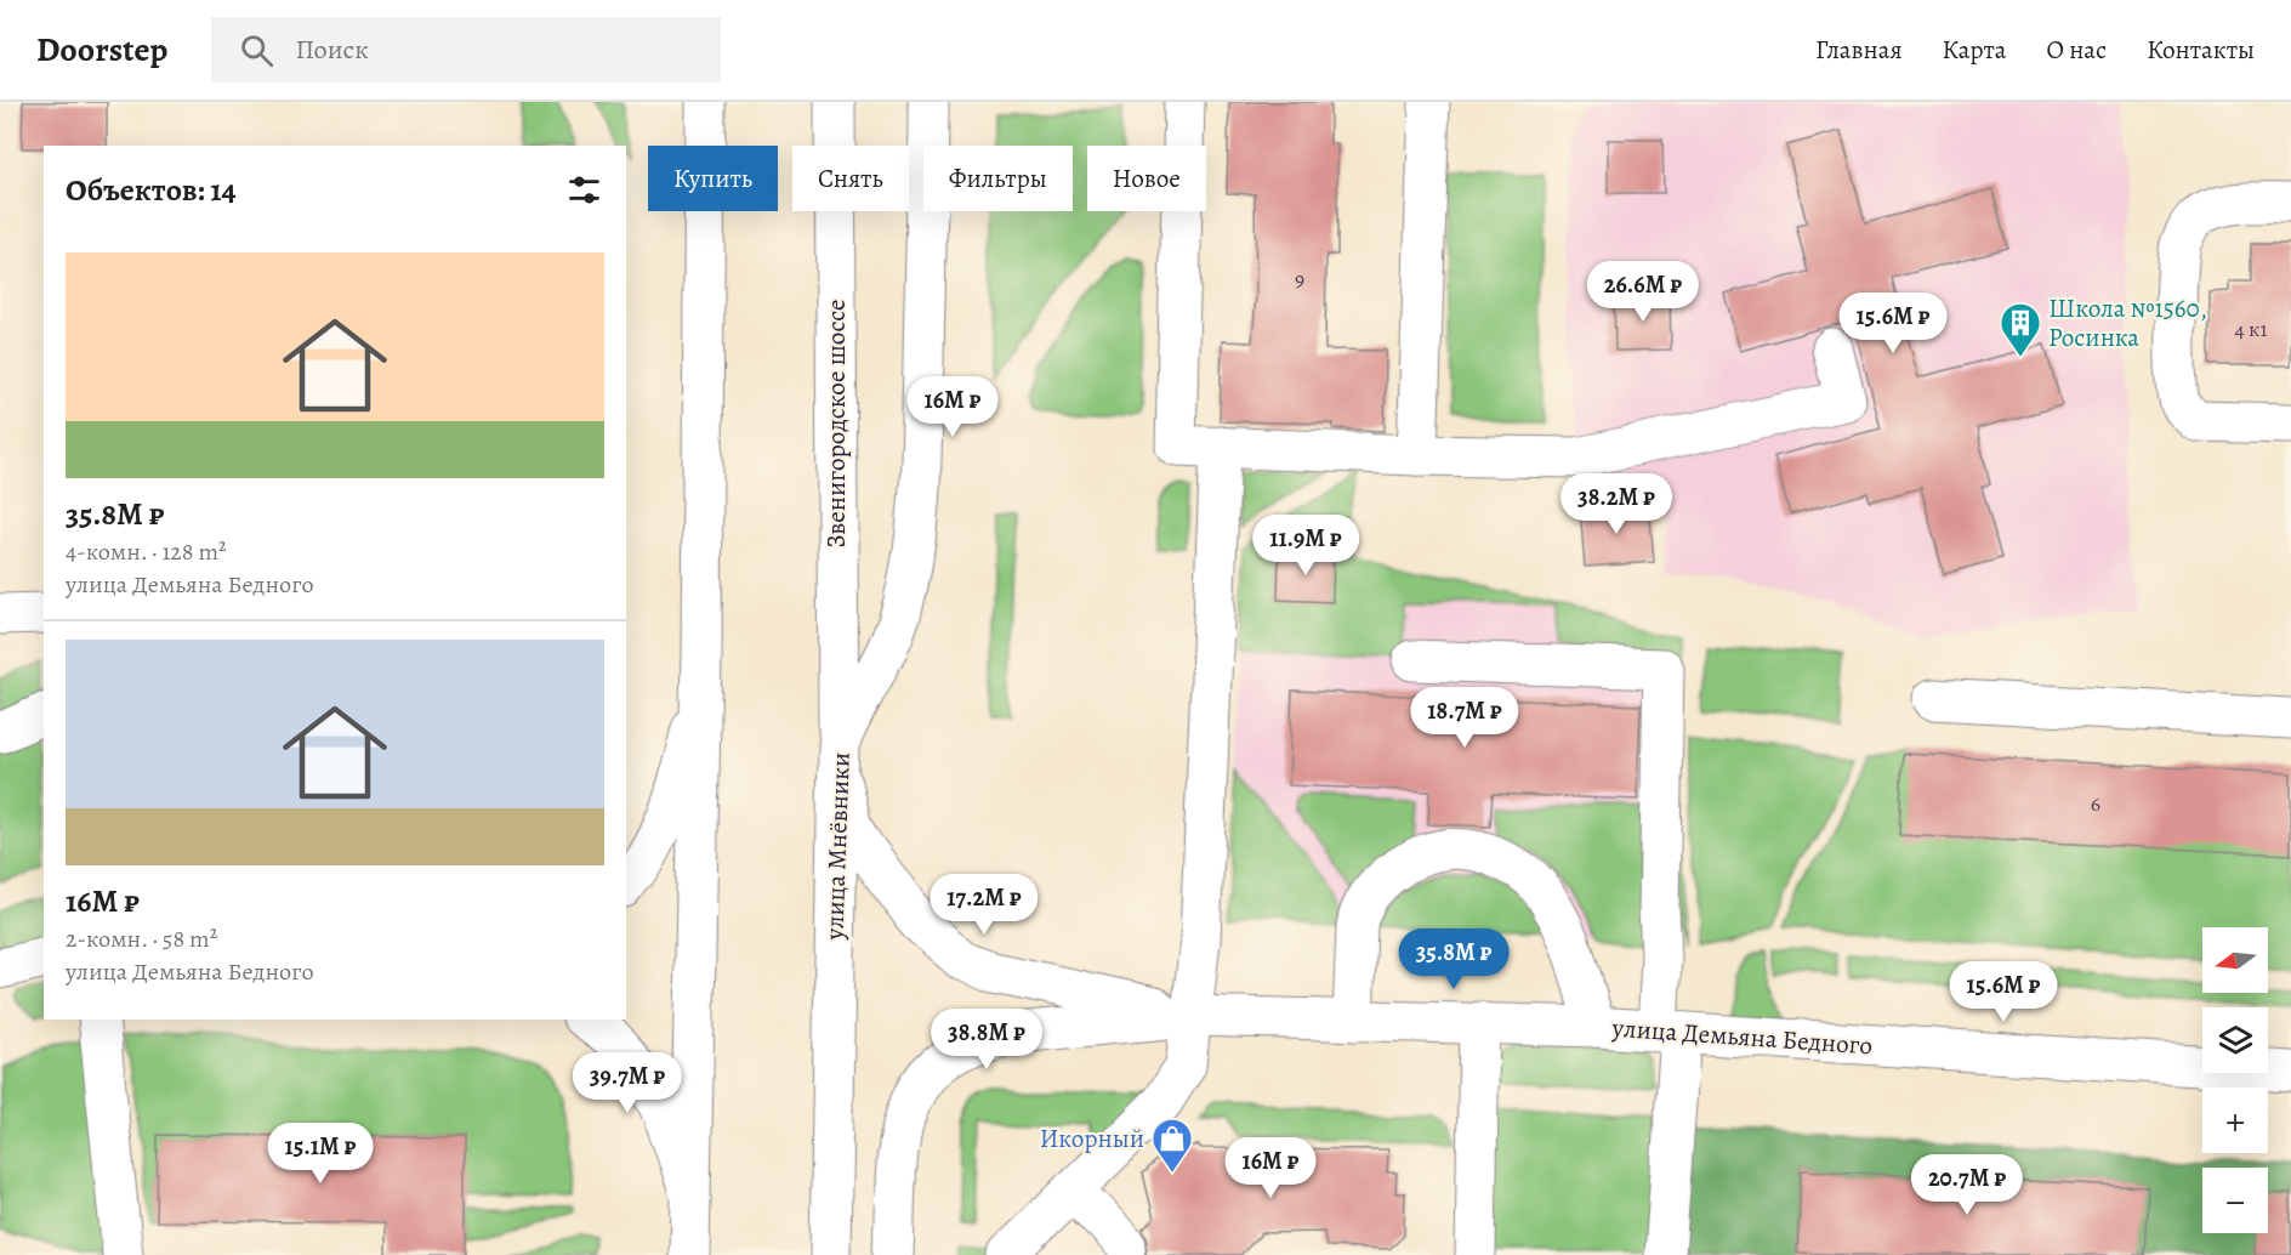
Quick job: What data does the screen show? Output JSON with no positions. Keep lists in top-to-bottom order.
{
  "streets": {
    "main road": ["Звенигородское шоссе", "улица Мнёвники", "улица Демьяна Бедного"]
  },
  "crossings": [
    ["Звенигородское шоссе", "улица Мнёвники"],
    ["Звенигородское шоссе", "улица Демьяна Бедного"],
    ["улица Мнёвники", "улица Демьяна Бедного"]
  ],
  "places": {
    "building": ["Школа №1560, Росинка"],
    "shop": ["Икорный"]
  },
  "house_numbers": ["9", "4 к1", "6"],
  "north": "left",
  "page": {
    "header": "Doorstep",
    "search": "Поиск",
    "nav": [
      "Главная",
      "Карта",
      "О нас",
      "Контакты"
    ],
    "chip": [
      "Купить",
      "Снять",
      "Фильтры",
      "Новое"
    ],
    "heading": "Объектов: 14",
    "list": [
      {
        "name": "35.8M ₽",
        "note": "4-комн. · 128 m² · улица Демьяна Бедного"
      },
      {
        "name": "16M ₽",
        "note": "2-комн. · 58 m² · улица Демьяна Бедного"
      }
    ],
    "price": [
      "26.6M ₽",
      "15.6M ₽",
      "16M ₽",
      "38.2M ₽",
      "11.9M ₽",
      "18.7M ₽",
      "17.2M ₽",
      "35.8M ₽",
      "15.6M ₽",
      "38.8M ₽",
      "39.7M ₽",
      "15.1M ₽",
      "16M ₽",
      "20.7M ₽"
    ],
    "map_buttons": ["+", "−"]
  }
}
